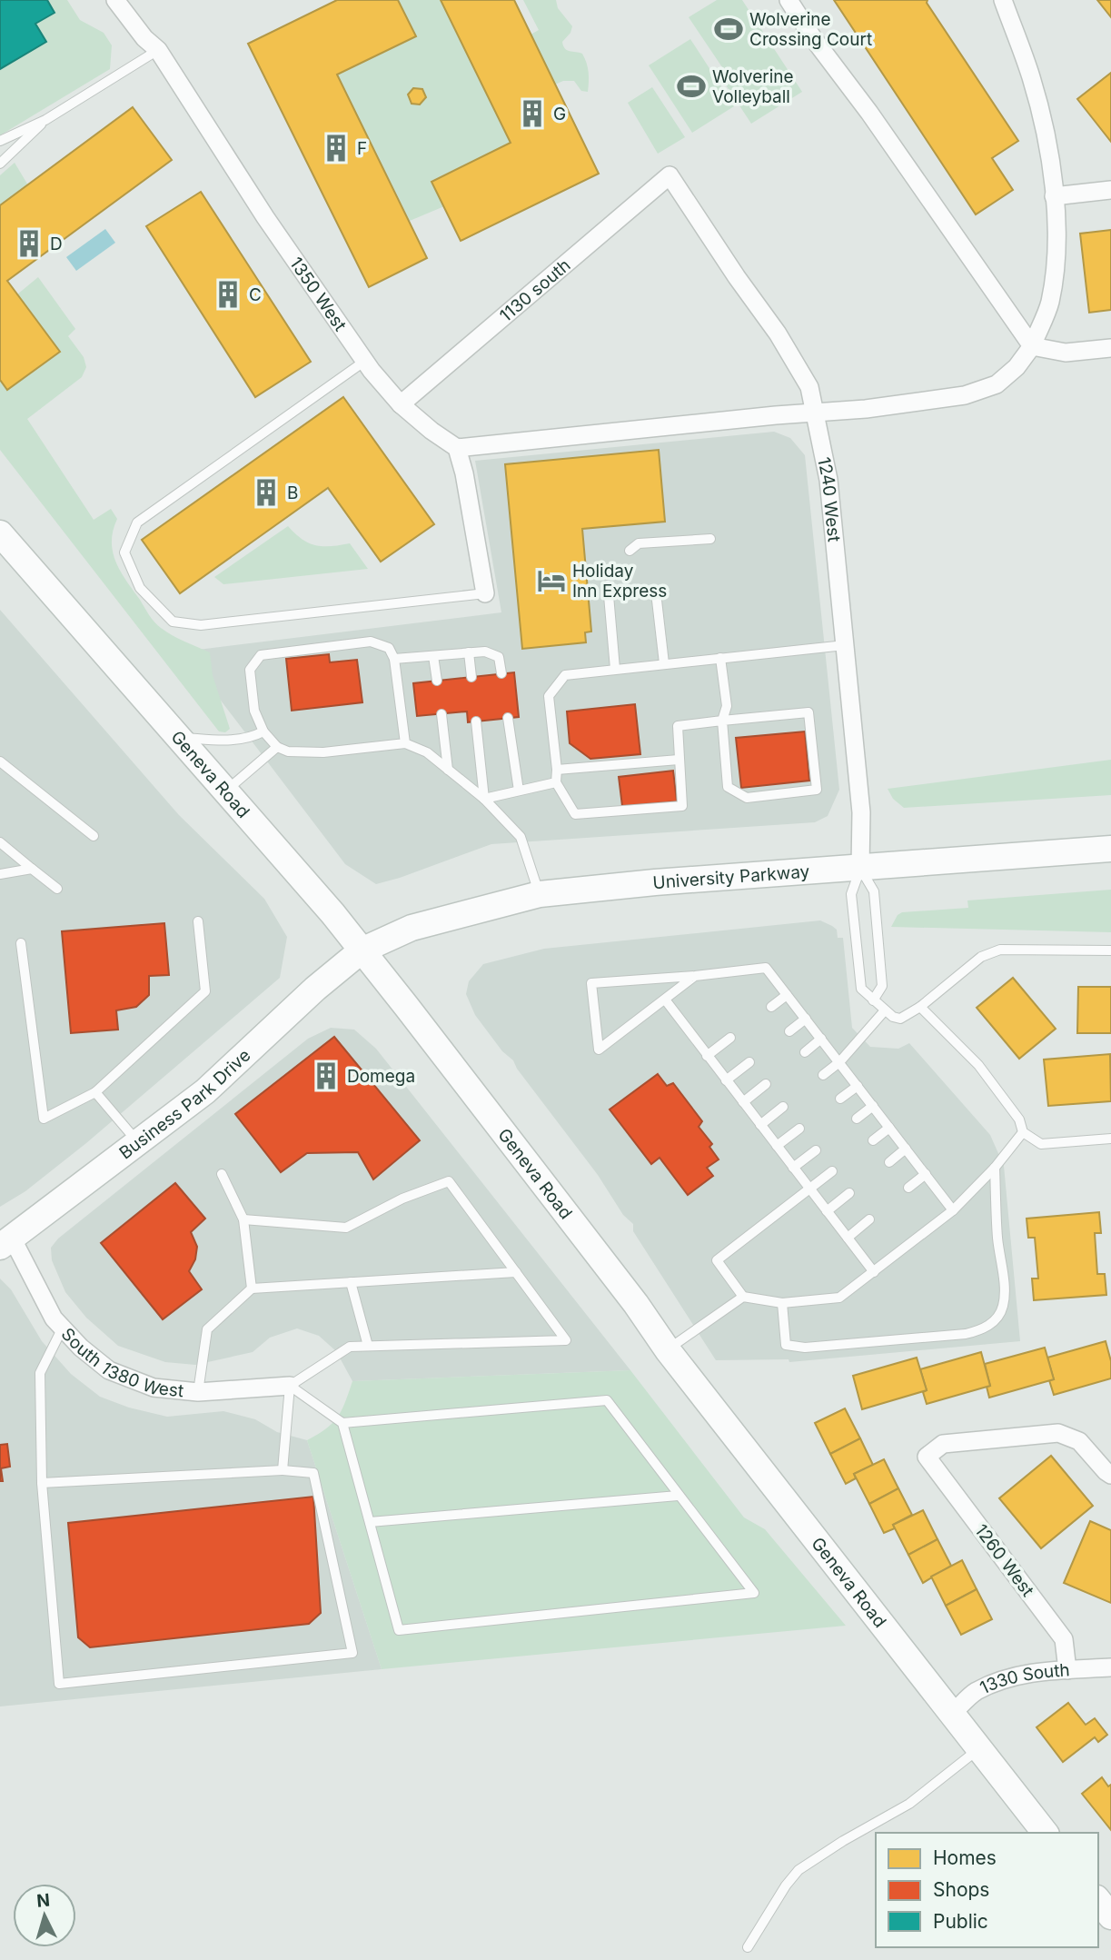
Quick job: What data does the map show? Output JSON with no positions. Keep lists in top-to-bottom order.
{
  "streets": {
    "main road": ["Geneva Road", "University Parkway", "Business Park Drive"],
    "street": [
      "1130 south",
      "1350 West",
      "1240 West",
      "South 1380 West",
      "1260 West",
      "1330 South"
    ]
  },
  "crossings": [
    ["1130 south", "1350 West"],
    ["1130 south", "1240 West"],
    ["1240 West", "University Parkway"],
    ["Geneva Road", "University Parkway"],
    ["Geneva Road", "Business Park Drive"],
    ["Geneva Road", "1330 South"],
    ["University Parkway", "Business Park Drive"],
    ["Business Park Drive", "South 1380 West"],
    ["1260 West", "1330 South"]
  ],
  "places": {
    "sports": ["Wolverine Crossing Court", "Wolverine Volleyball"],
    "building": [
      "G",
      "F",
      "D",
      "C",
      "B",
      "Domega"
    ],
    "hotel": ["Holiday Inn Express"]
  },
  "legend": ["Homes", "Shops", "Public"],
  "north": "top"
}
